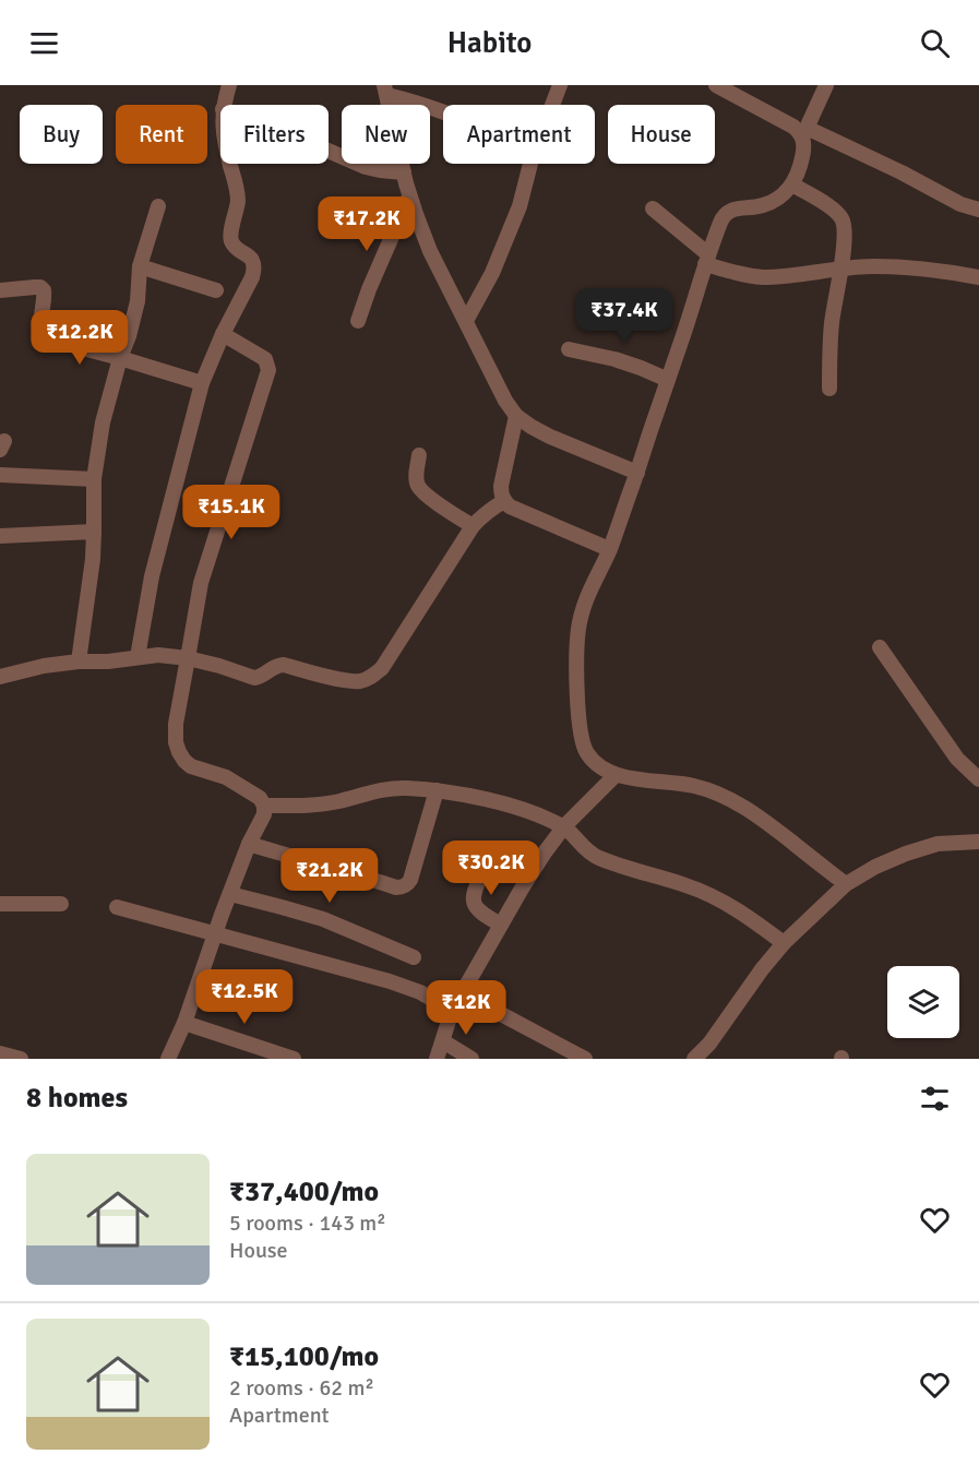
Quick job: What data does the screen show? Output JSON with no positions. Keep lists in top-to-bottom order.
{
  "page": {
    "header": "Habito",
    "chip": [
      "Buy",
      "Rent",
      "Filters",
      "New",
      "Apartment",
      "House"
    ],
    "price": [
      "₹17.2K",
      "₹37.4K",
      "₹12.2K",
      "₹15.1K",
      "₹30.2K",
      "₹21.2K",
      "₹12.5K",
      "₹12K"
    ],
    "heading": "8 homes",
    "list": [
      {
        "name": "₹37,400/mo",
        "note": "5 rooms · 143 m² · House"
      },
      {
        "name": "₹15,100/mo",
        "note": "2 rooms · 62 m² · Apartment"
      }
    ]
  }
}
